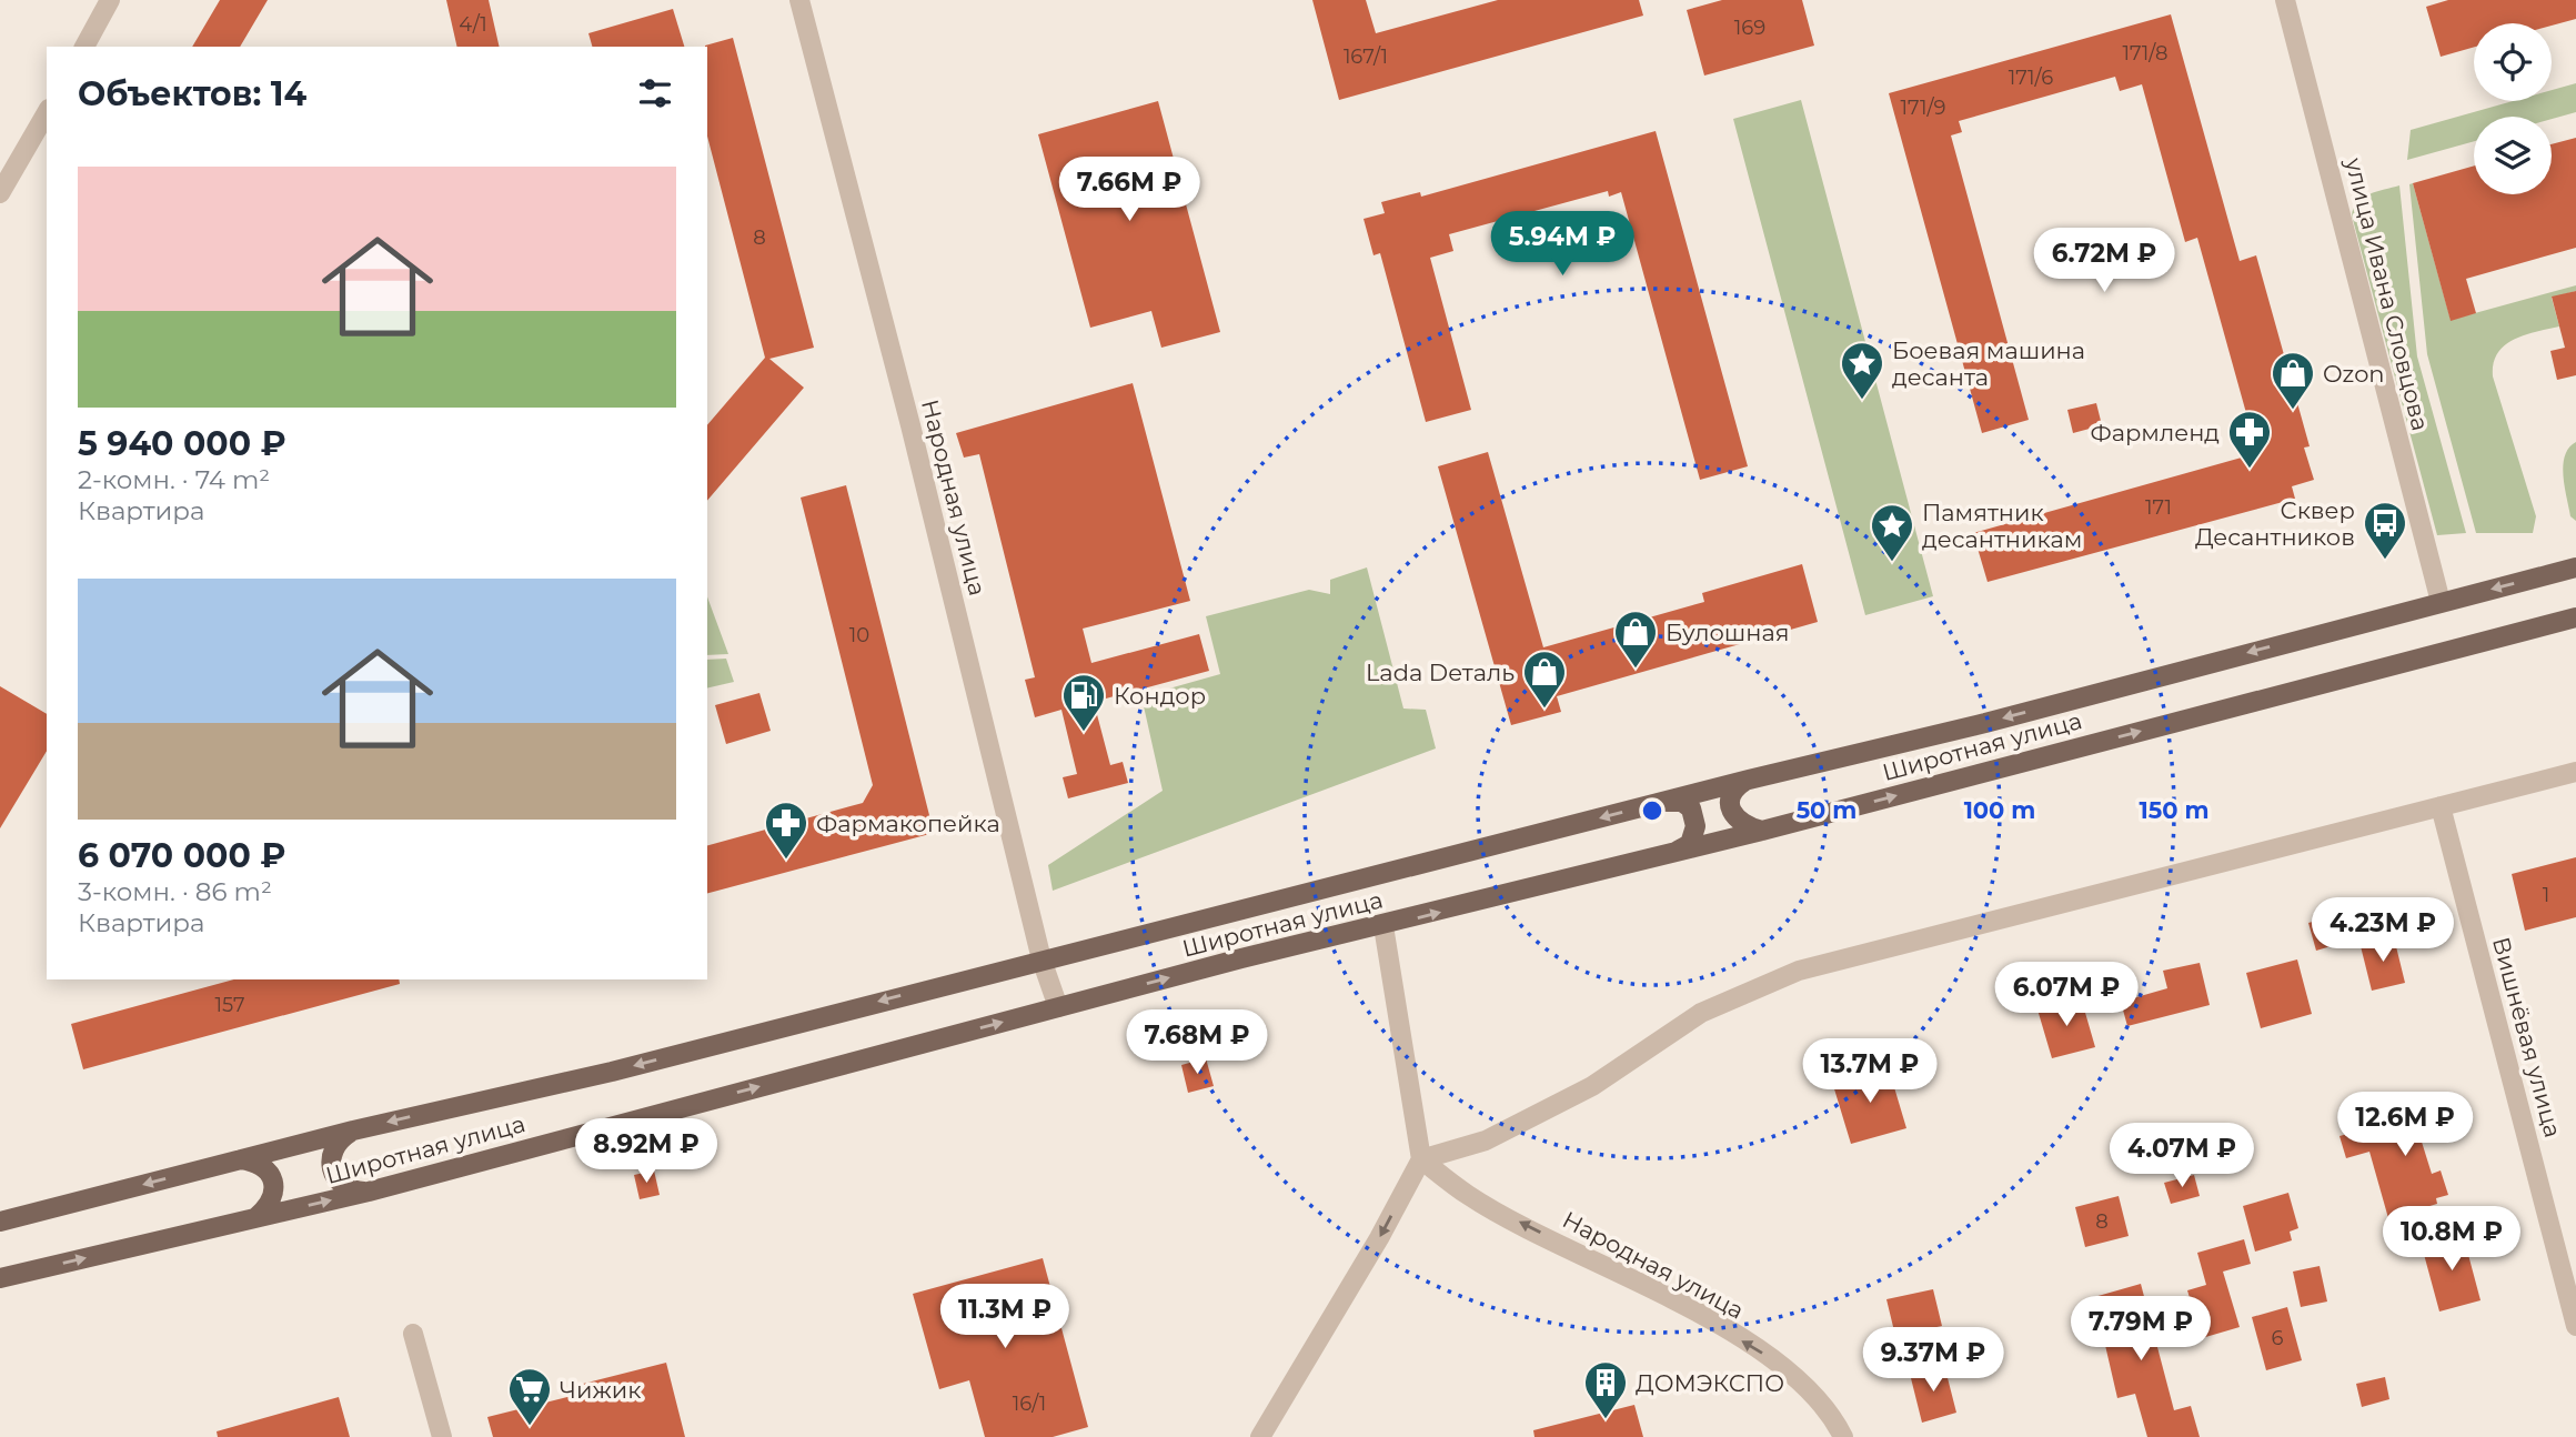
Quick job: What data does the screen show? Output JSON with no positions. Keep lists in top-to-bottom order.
{
  "streets": {
    "main road": ["Широтная улица"],
    "street": ["улица Ивана Словцова", "Народная улица", "Вишнёвая улица"]
  },
  "crossings": [
    ["улица Ивана Словцова", "Широтная улица"],
    ["Народная улица", "Широтная улица"]
  ],
  "places": {
    "place": ["Боевая машина десанта", "Памятник десантникам"],
    "shop": ["Ozon", "Булошная", "Lada Dеталь"],
    "pharmacy": ["Фармленд", "Фармакопейка"],
    "bus stop": ["Сквер Десантников"],
    "fuel station": ["Кондор"],
    "building": ["ДОМЭКСПО"],
    "supermarket": ["Чижик"]
  },
  "house_numbers": [
    "4/1",
    "169",
    "171/8",
    "167/1",
    "171/6",
    "171/9",
    "8",
    "171",
    "10",
    "1",
    "157",
    "8",
    "6",
    "16/1"
  ],
  "page": {
    "heading": "Объектов: 14",
    "list": [
      {
        "name": "5 940 000 ₽",
        "note": "2-комн. · 74 m² · Квартира"
      },
      {
        "name": "6 070 000 ₽",
        "note": "3-комн. · 86 m² · Квартира"
      }
    ],
    "price": [
      "7.66M ₽",
      "5.94M ₽",
      "6.72M ₽",
      "4.23M ₽",
      "6.07M ₽",
      "7.68M ₽",
      "13.7M ₽",
      "12.6M ₽",
      "8.92M ₽",
      "4.07M ₽",
      "10.8M ₽",
      "11.3M ₽",
      "7.79M ₽",
      "9.37M ₽"
    ]
  },
  "rings": ["50 m", "100 m", "150 m"]
}
